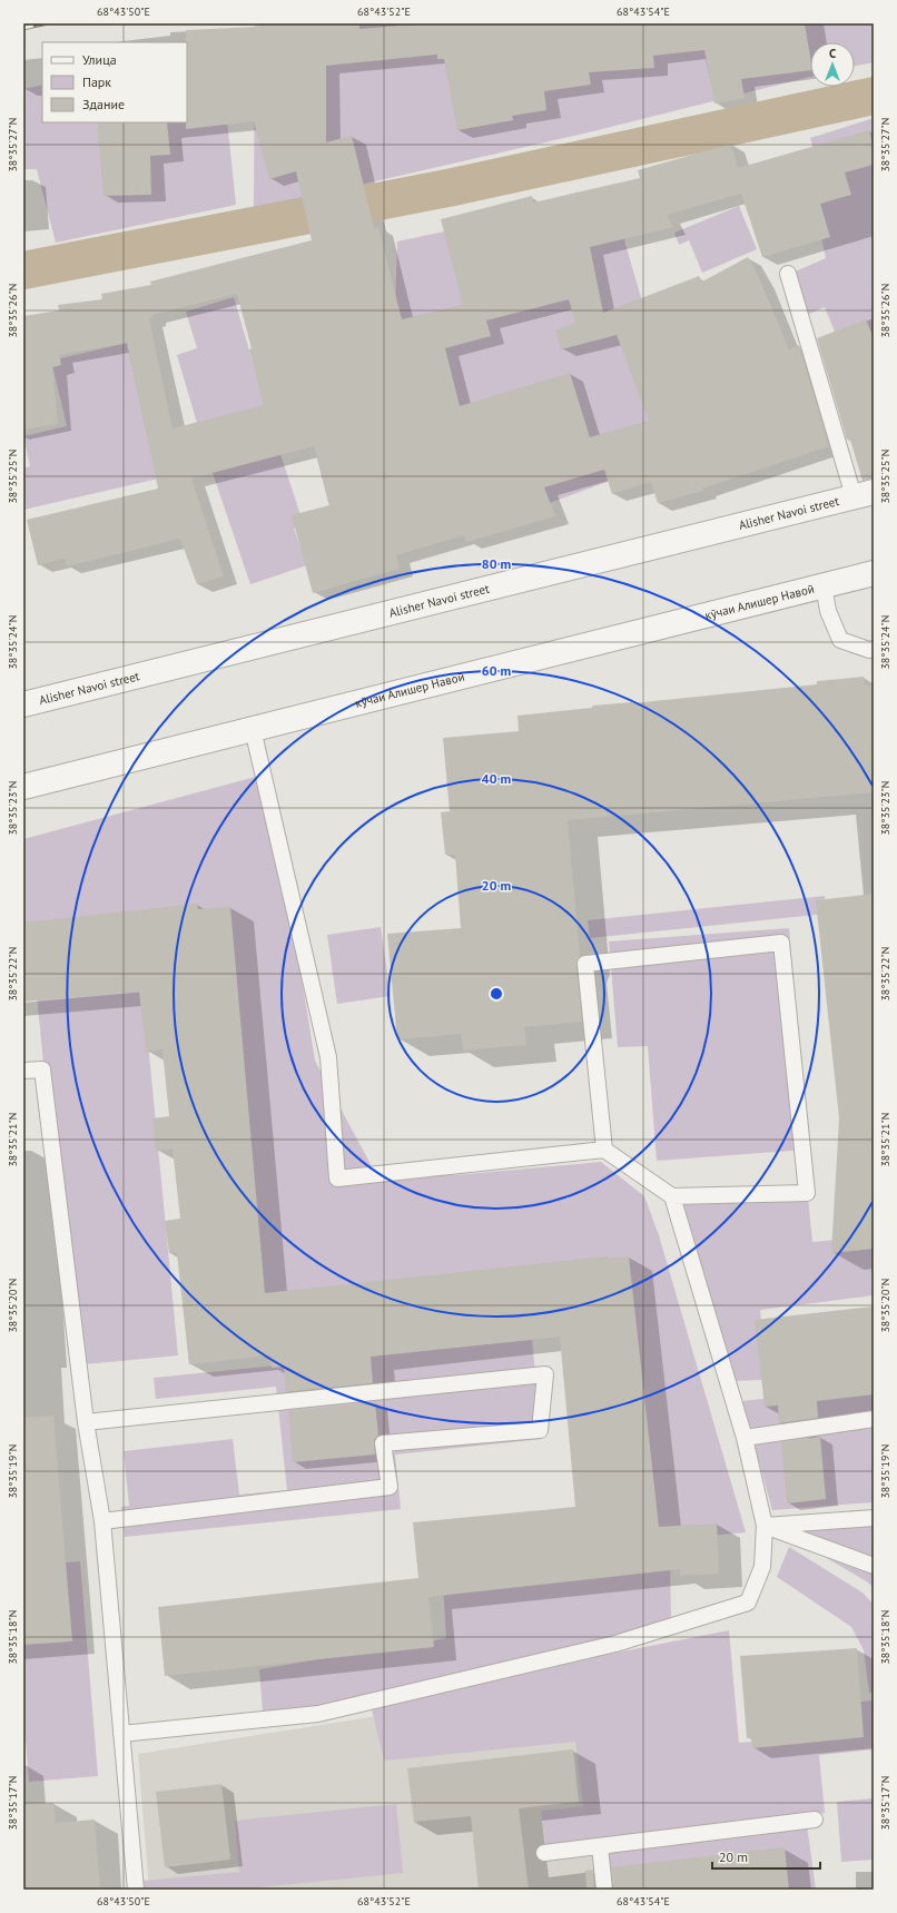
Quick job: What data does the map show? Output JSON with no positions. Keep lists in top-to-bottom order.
{
  "streets": {
    "street": ["Alisher Navoi street", "кӯчаи Алишер Навоӣ"]
  },
  "legend": ["Улица", "Парк", "Здание"],
  "scale_bar": "20 m",
  "north": "top",
  "coordinates": [
    "68°43'50\"E",
    "68°43'52\"E",
    "68°43'54\"E",
    "38°35'27\"N",
    "38°35'26\"N",
    "38°35'25\"N",
    "38°35'24\"N",
    "38°35'23\"N",
    "38°35'22\"N",
    "38°35'21\"N",
    "38°35'20\"N",
    "38°35'19\"N",
    "38°35'18\"N",
    "38°35'17\"N"
  ],
  "rings": [
    "80 m",
    "60 m",
    "40 m",
    "20 m"
  ]
}
